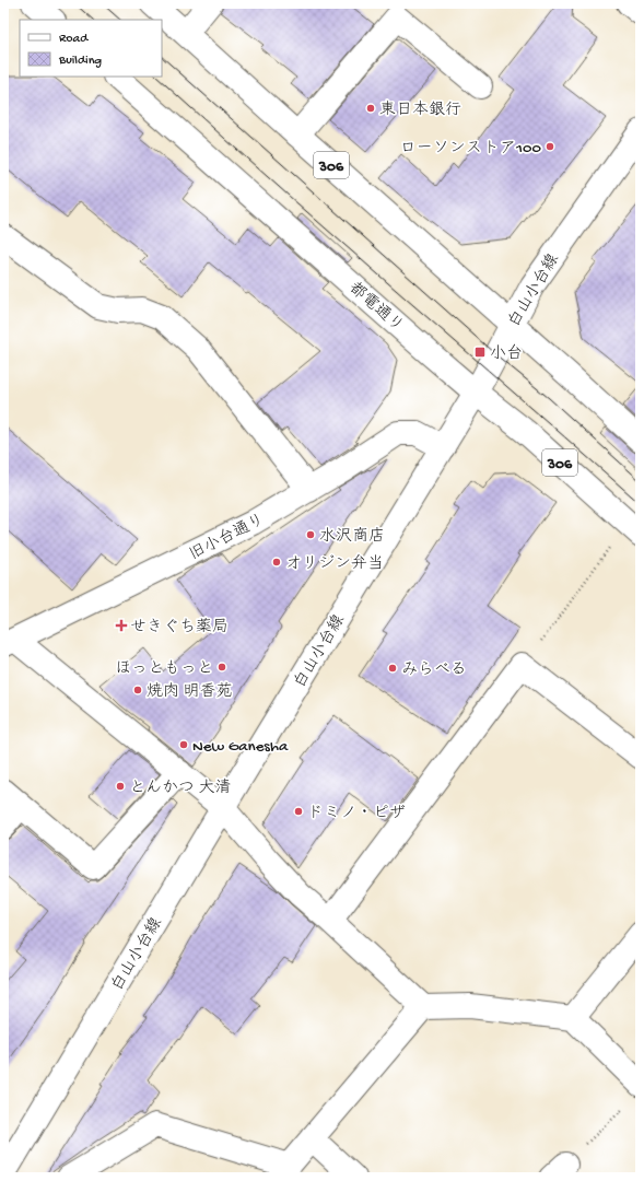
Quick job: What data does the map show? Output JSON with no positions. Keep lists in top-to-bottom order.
{
  "streets": {
    "main road": [
      "306",
      "白山小台線",
      "都電通り",
      "旧小台通り"
    ]
  },
  "crossings": [
    ["306", "白山小台線"],
    ["白山小台線", "都電通り"],
    ["白山小台線", "旧小台通り"]
  ],
  "places": {
    "other": [
      "東日本銀行",
      "ローソンストア100",
      "水沢商店",
      "オリジン弁当",
      "ほっともっと",
      "みらべる",
      "焼肉 明香苑",
      "New Ganesha",
      "とんかつ 大清",
      "ドミノ・ピザ"
    ],
    "transit": ["小台"],
    "health": ["せきぐち薬局"]
  },
  "legend": ["Road", "Building"]
}
